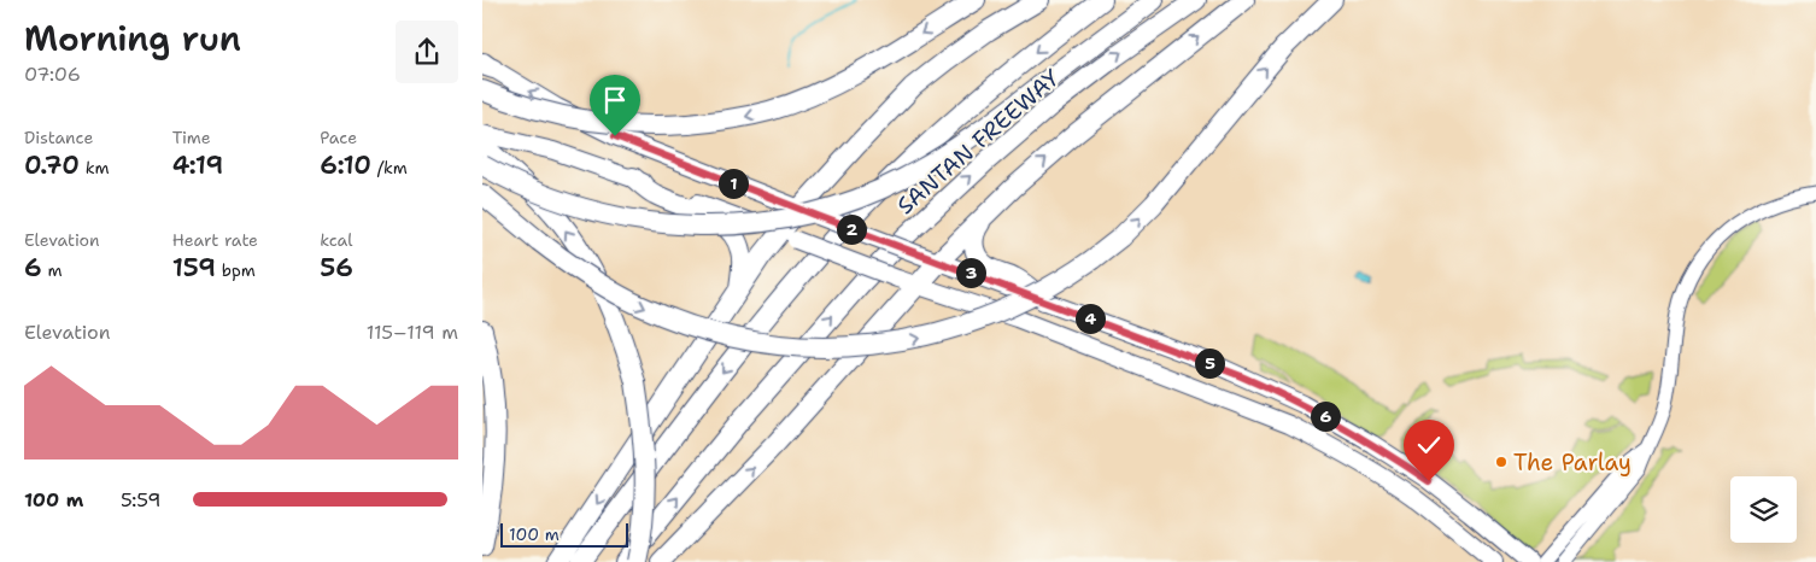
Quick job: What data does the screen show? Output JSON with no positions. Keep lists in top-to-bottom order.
{
  "streets": {
    "highway": ["SANTAN FREEWAY"]
  },
  "places": ["The Parlay"],
  "scale_bar": "100 m",
  "page": {
    "heading": ["Morning run", "07:06"],
    "stats": [
      ["Distance", "0.70 km"],
      ["Time", "4:19"],
      ["Pace", "6:10 /km"],
      ["Elevation", "6 m"],
      ["Heart rate", "159 bpm"],
      ["kcal", "56"]
    ],
    "pins": [
      "1",
      "2",
      "3",
      "4",
      "5",
      "6"
    ],
    "chart": ["Elevation", "115–119 m"],
    "list": [
      {
        "name": "100 m",
        "note": "5:59"
      }
    ],
    "scale": "100 m"
  }
}
